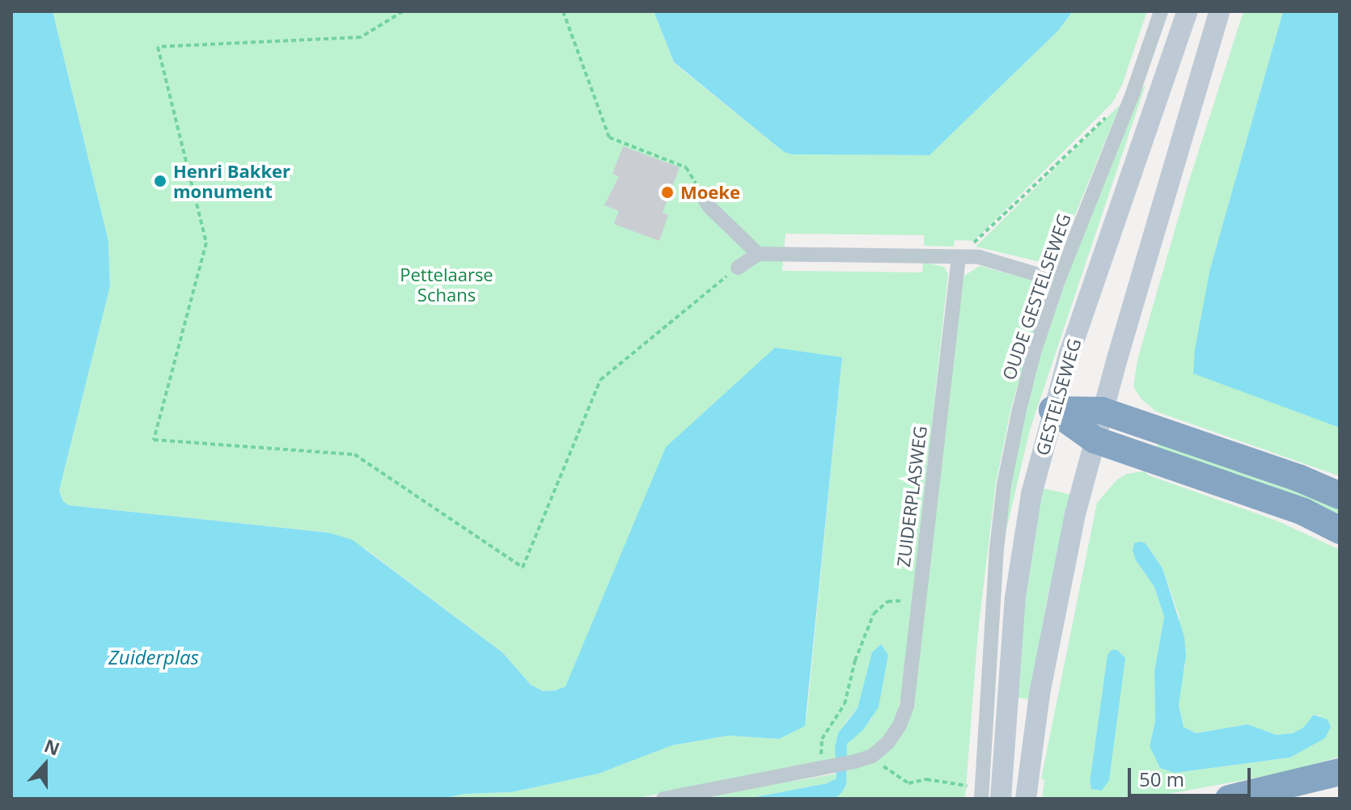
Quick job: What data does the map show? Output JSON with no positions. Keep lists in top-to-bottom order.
{
  "streets": {
    "main road": ["GESTELSEWEG"],
    "street": ["OUDE GESTELSEWEG", "ZUIDERPLASWEG"]
  },
  "water": ["Zuiderplas"],
  "parks": ["Pettelaarse Schans"],
  "places": ["Henri Bakker monument", "Moeke"],
  "scale_bar": "50 m",
  "north": "top"
}
